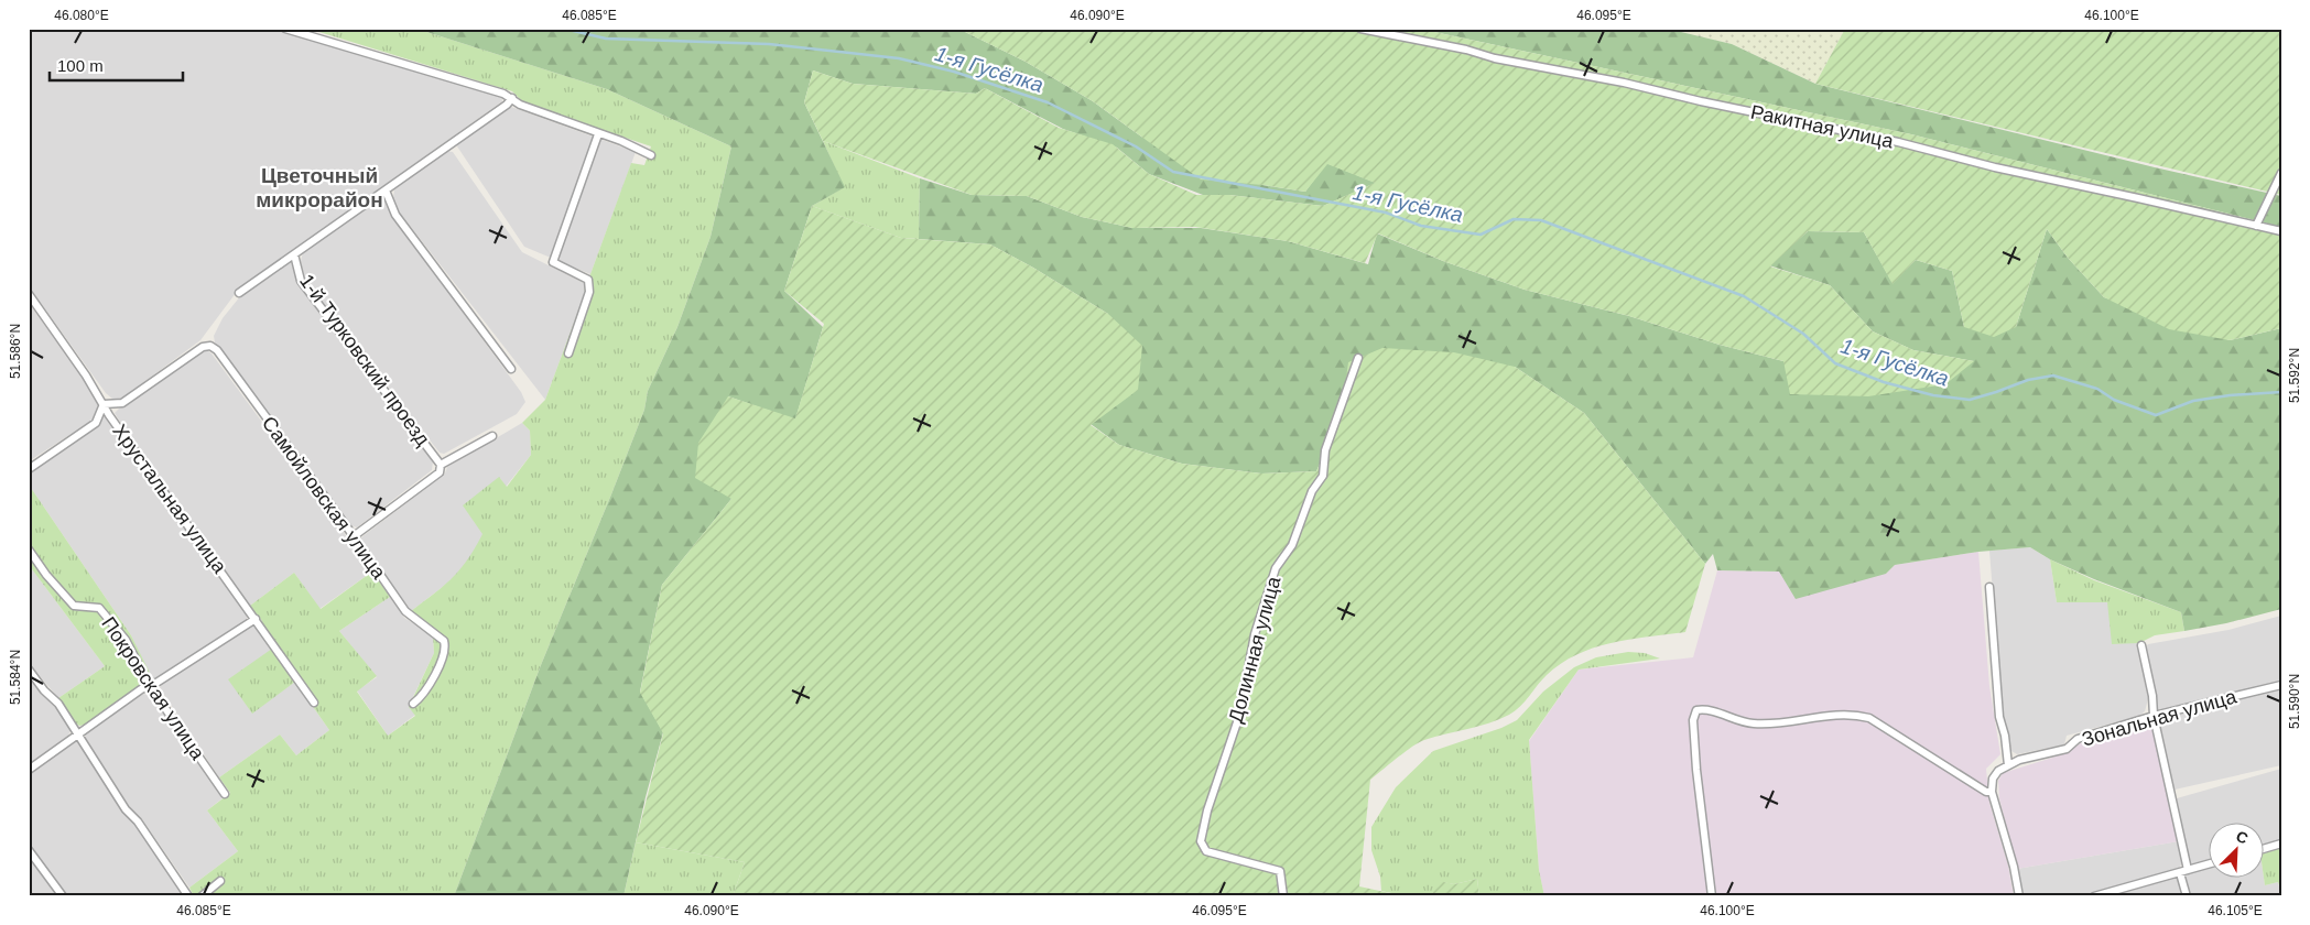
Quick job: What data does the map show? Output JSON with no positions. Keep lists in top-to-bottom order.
{
  "streets": {
    "street": [
      "Ракитная улица",
      "1-й Турковский проезд",
      "Самойловская улица",
      "Хрустальная улица",
      "Долинная улица",
      "Покровская улица",
      "Зональная улица"
    ]
  },
  "crossings": [
    ["Самойловская улица", "Хрустальная улица"]
  ],
  "districts": ["Цветочный микрорайон"],
  "water": ["1-я Гусёлка"],
  "scale_bar": "100 m",
  "north": "top right",
  "coordinates": [
    "46.080°E",
    "46.085°E",
    "46.090°E",
    "46.095°E",
    "46.100°E",
    "51.586°N",
    "51.592°N",
    "51.584°N",
    "51.590°N",
    "46.105°E"
  ]
}
